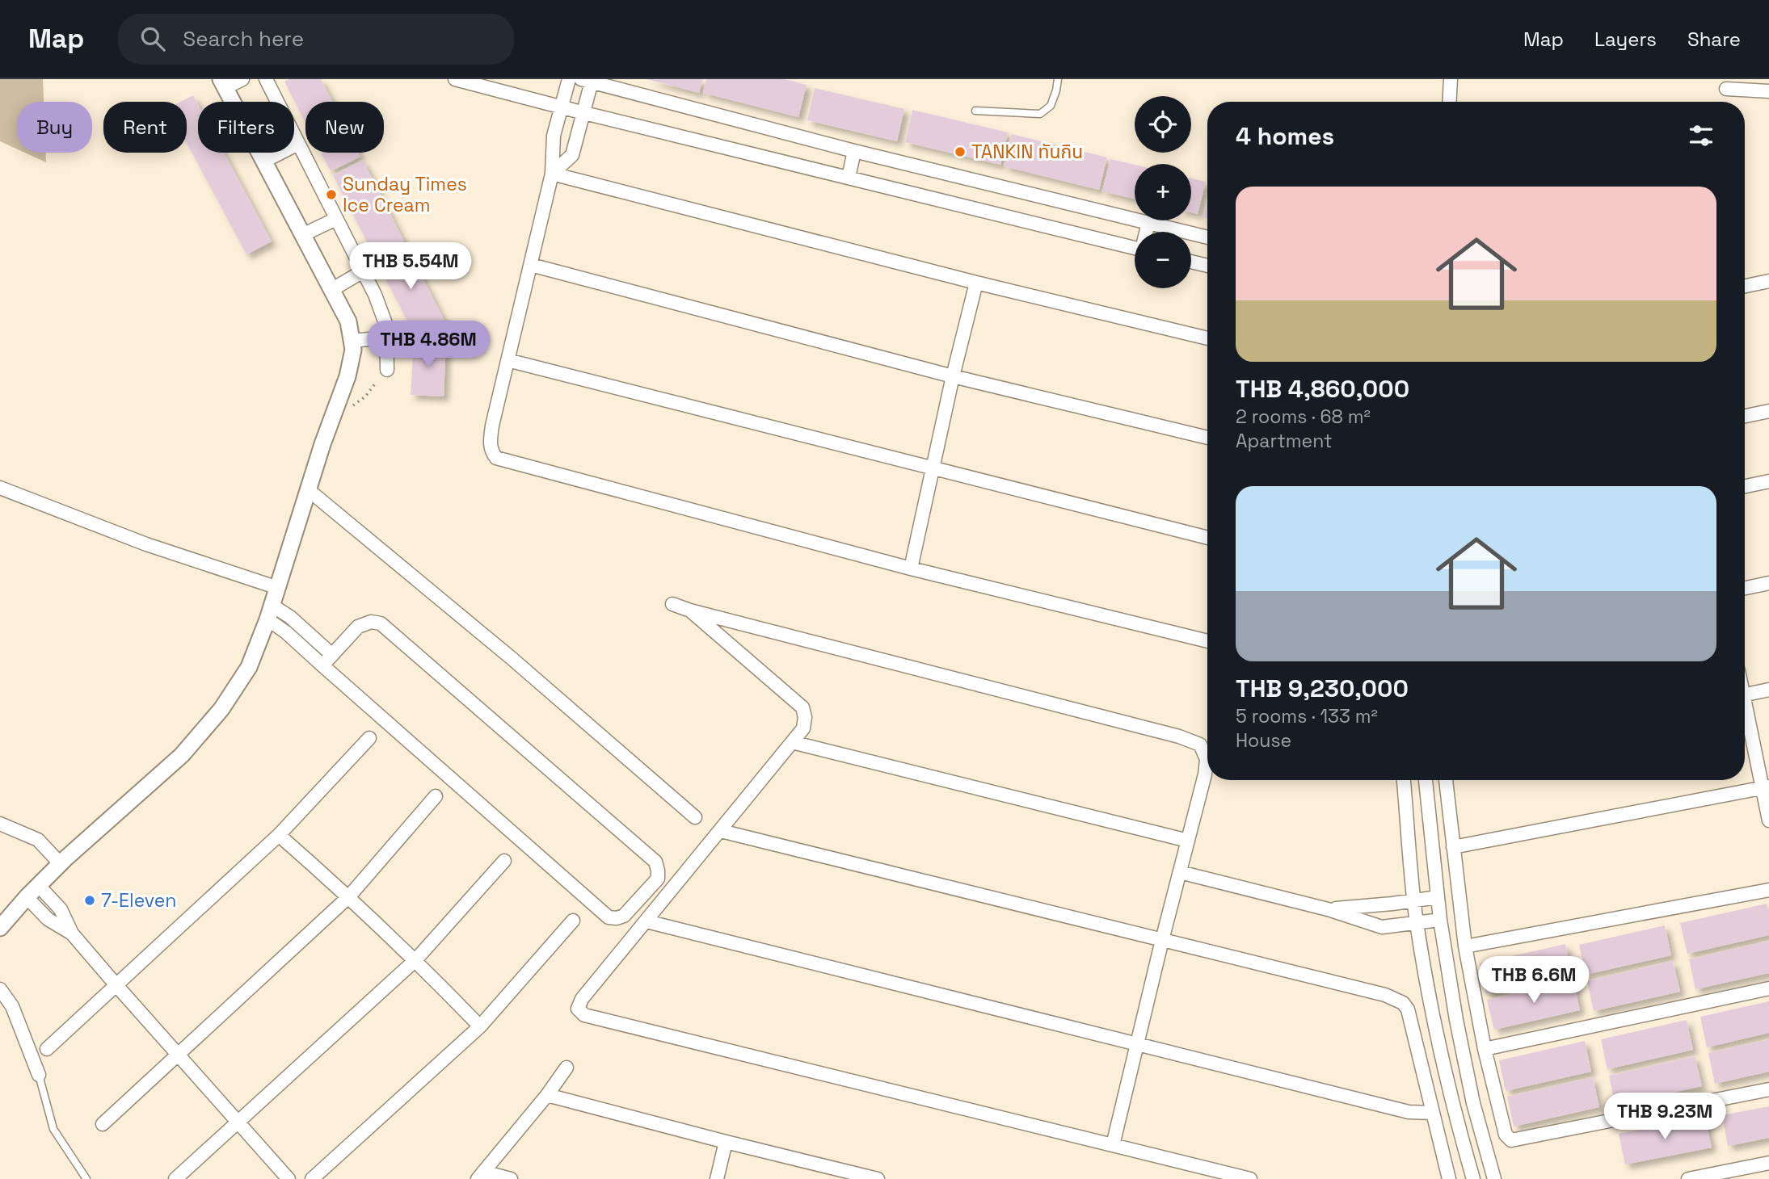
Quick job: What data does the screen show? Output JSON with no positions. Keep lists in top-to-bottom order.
{
  "places": ["TANKIN ทันกิน", "Sunday Times Ice Cream", "7-Eleven"],
  "page": {
    "header": "Map",
    "search": "Search here",
    "nav": ["Map", "Layers", "Share"],
    "map_buttons": ["+", "−"],
    "chip": [
      "Buy",
      "Rent",
      "Filters",
      "New"
    ],
    "heading": "4 homes",
    "list": [
      {
        "name": "THB 4,860,000",
        "note": "2 rooms · 68 m² · Apartment"
      },
      {
        "name": "THB 9,230,000",
        "note": "5 rooms · 133 m² · House"
      }
    ],
    "price": [
      "THB 5.54M",
      "THB 4.86M",
      "THB 6.6M",
      "THB 9.23M"
    ]
  }
}
